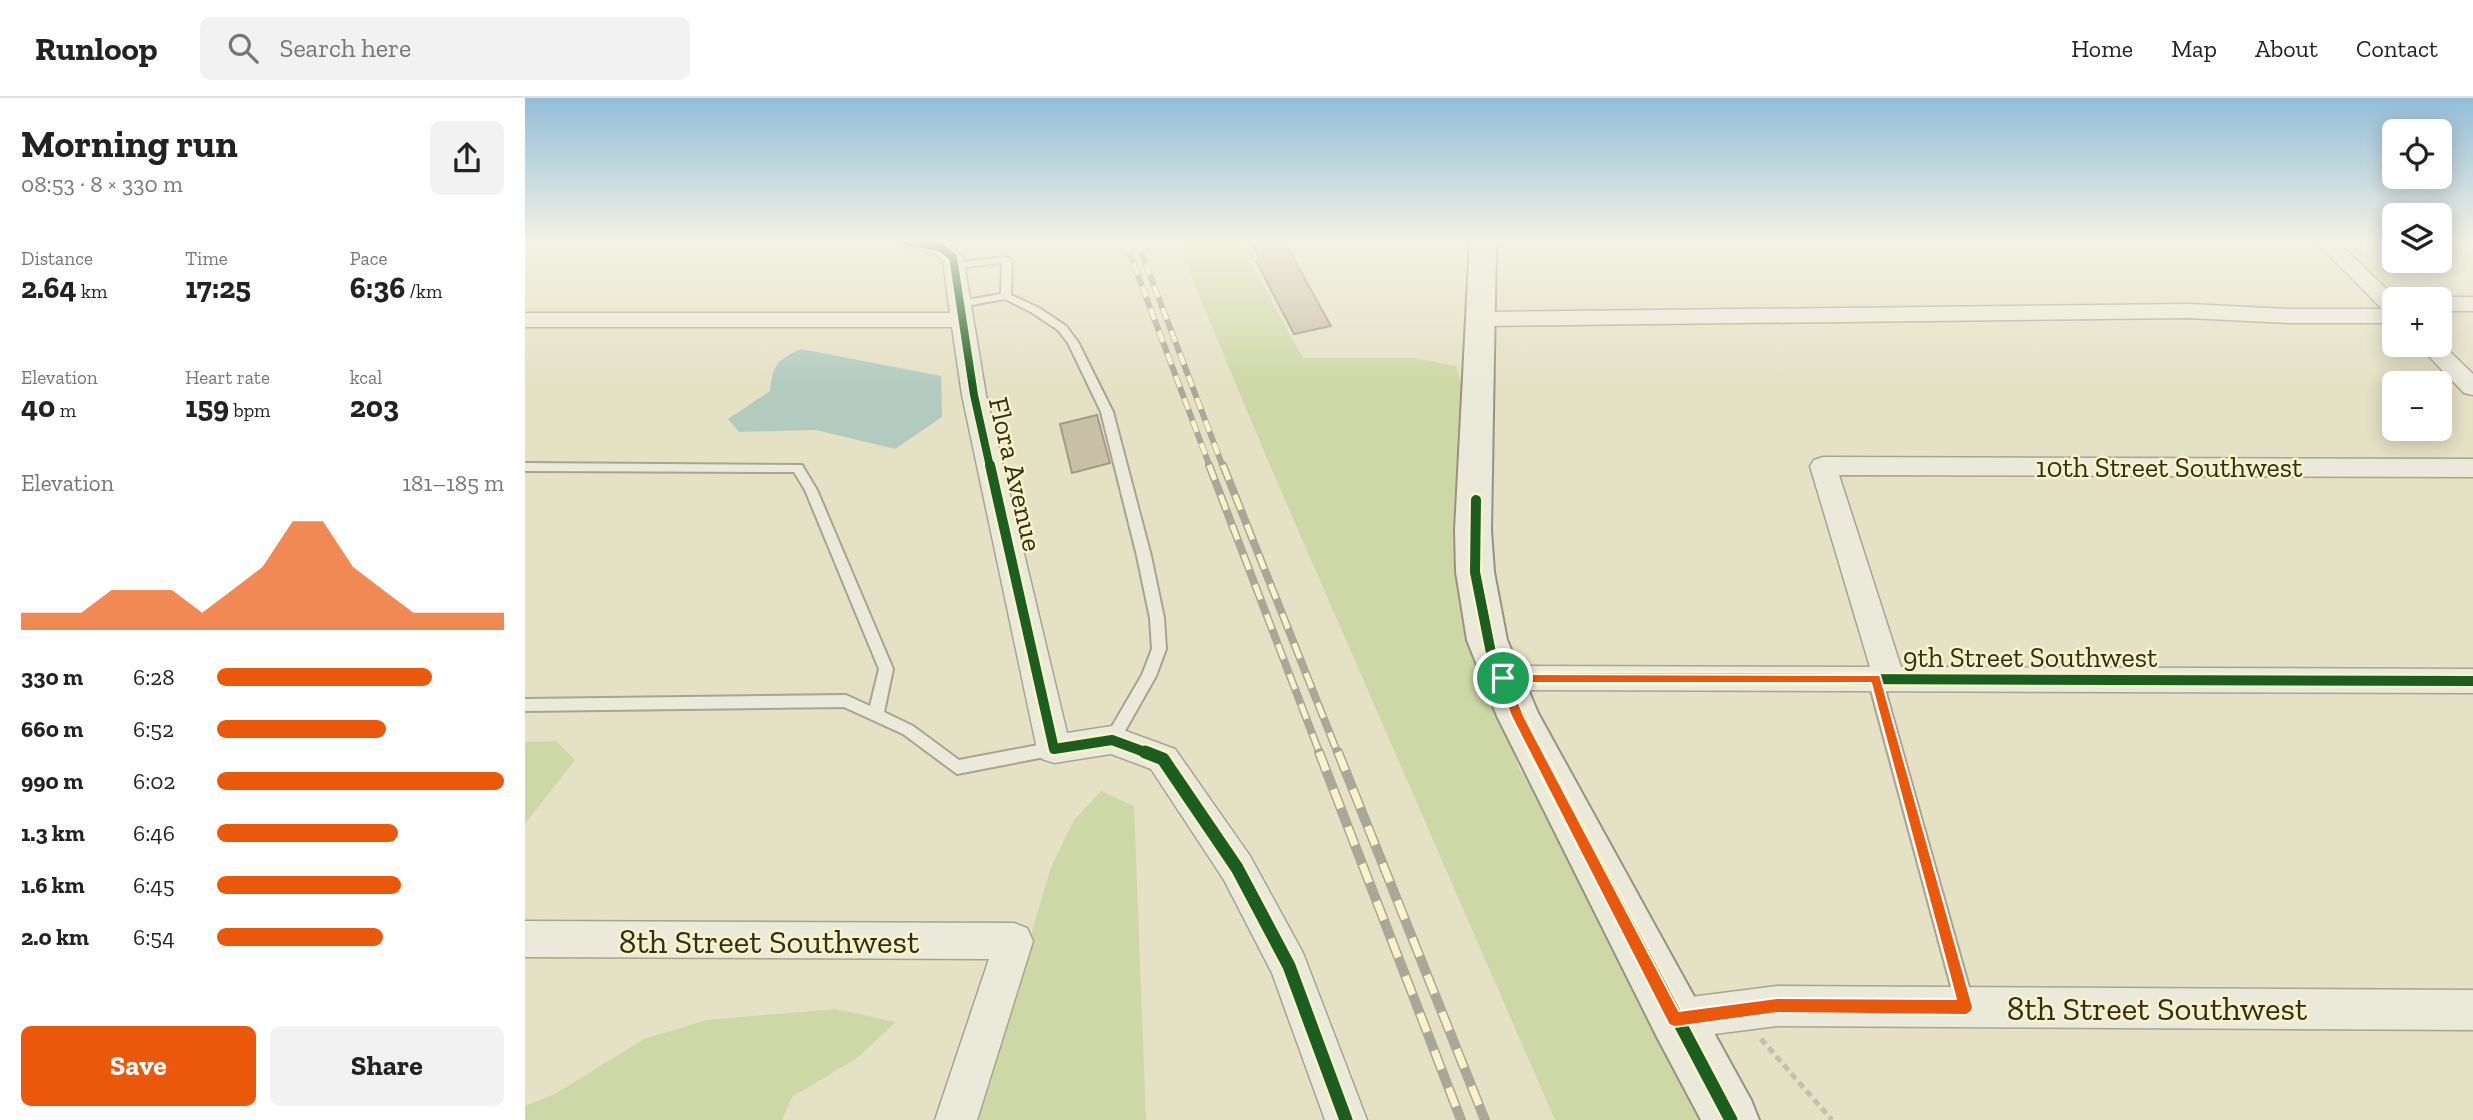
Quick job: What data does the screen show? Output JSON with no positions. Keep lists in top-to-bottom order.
{
  "streets": {
    "street": [
      "10th Street Southwest",
      "Flora Avenue",
      "9th Street Southwest",
      "8th Street Southwest"
    ]
  },
  "crossings": [
    ["10th Street Southwest", "9th Street Southwest"]
  ],
  "page": {
    "header": "Runloop",
    "search": "Search here",
    "nav": [
      "Home",
      "Map",
      "About",
      "Contact"
    ],
    "heading": ["Morning run", "08:53 · 8 × 330 m"],
    "map_buttons": ["+", "−"],
    "stats": [
      ["Distance", "2.64 km"],
      ["Time", "17:25"],
      ["Pace", "6:36 /km"],
      ["Elevation", "40 m"],
      ["Heart rate", "159 bpm"],
      ["kcal", "203"]
    ],
    "chart": ["Elevation", "181–185 m"],
    "list": [
      {
        "name": "330 m",
        "note": "6:28"
      },
      {
        "name": "660 m",
        "note": "6:52"
      },
      {
        "name": "990 m",
        "note": "6:02"
      },
      {
        "name": "1.3 km",
        "note": "6:46"
      },
      {
        "name": "1.6 km",
        "note": "6:45"
      },
      {
        "name": "2.0 km",
        "note": "6:54"
      }
    ],
    "buttons": ["Save", "Share"]
  }
}
